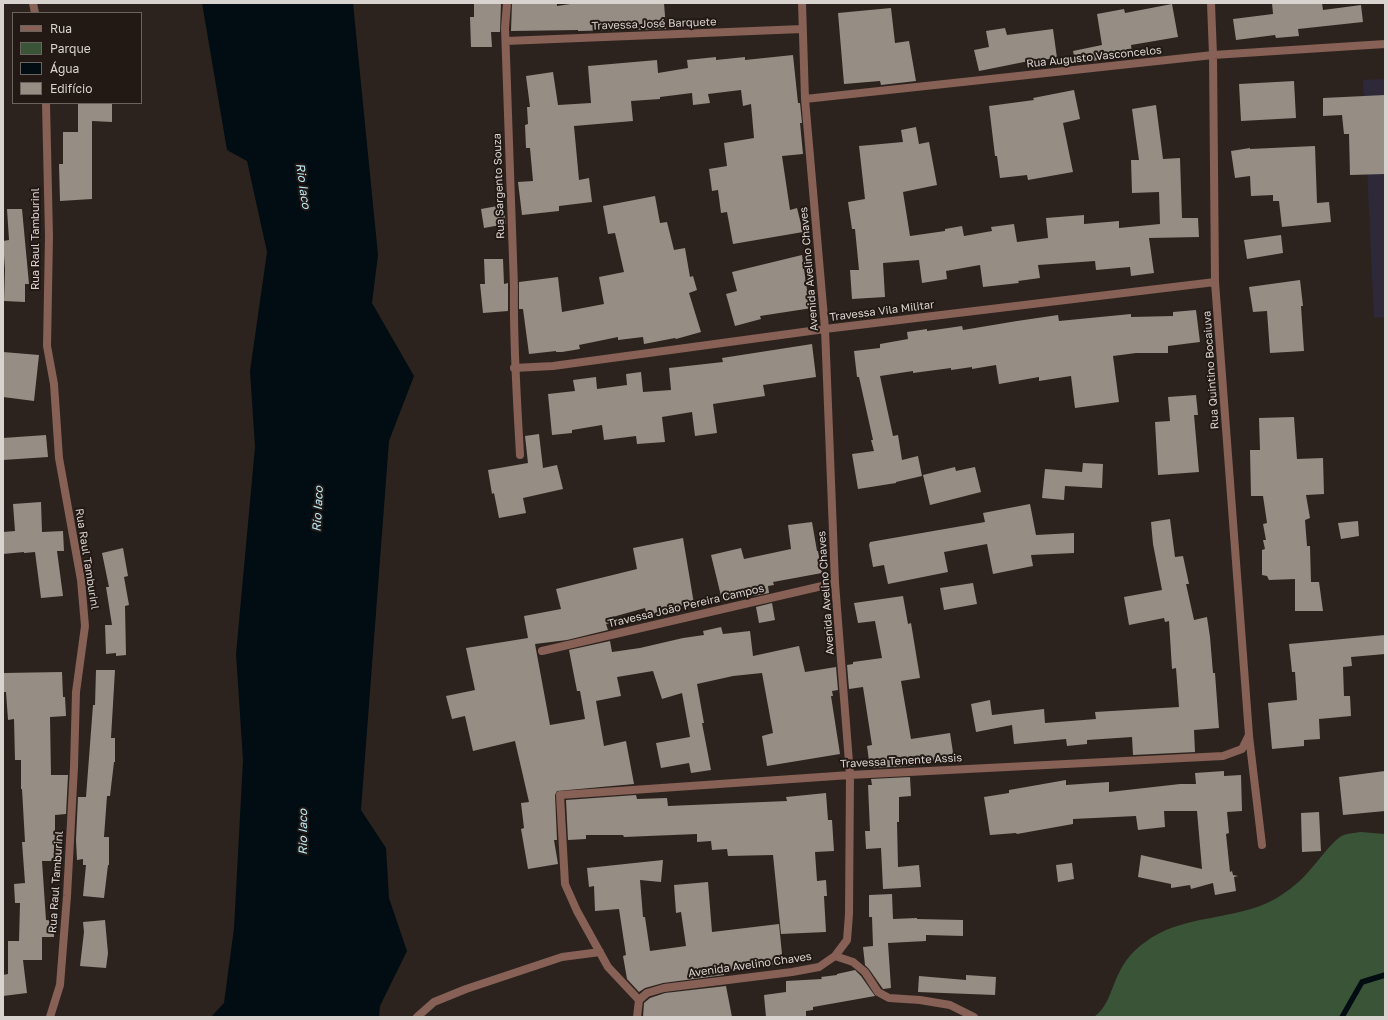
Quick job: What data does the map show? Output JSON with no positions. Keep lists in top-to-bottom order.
{
  "streets": {
    "street": [
      "Travessa José Barquete",
      "Rua Augusto Vasconcelos",
      "Rua Sargento Souza",
      "Rua Raul Tamburinl",
      "Avenida Avelino Chaves",
      "Travessa Vila Militar",
      "Rua Quintino Bocaiuva",
      "Travessa João Pereira Campos",
      "Travessa Tenente Assis"
    ]
  },
  "crossings": [
    ["Travessa José Barquete", "Rua Sargento Souza"],
    ["Travessa José Barquete", "Avenida Avelino Chaves"],
    ["Rua Augusto Vasconcelos", "Avenida Avelino Chaves"],
    ["Rua Augusto Vasconcelos", "Rua Quintino Bocaiuva"],
    ["Rua Sargento Souza", "Travessa Vila Militar"],
    ["Avenida Avelino Chaves", "Travessa Vila Militar"],
    ["Avenida Avelino Chaves", "Travessa João Pereira Campos"],
    ["Avenida Avelino Chaves", "Travessa Tenente Assis"],
    ["Travessa Vila Militar", "Rua Quintino Bocaiuva"],
    ["Rua Quintino Bocaiuva", "Travessa Tenente Assis"]
  ],
  "water": ["Rio Iaco"],
  "legend": [
    "Rua",
    "Parque",
    "Água",
    "Edifício"
  ]
}
